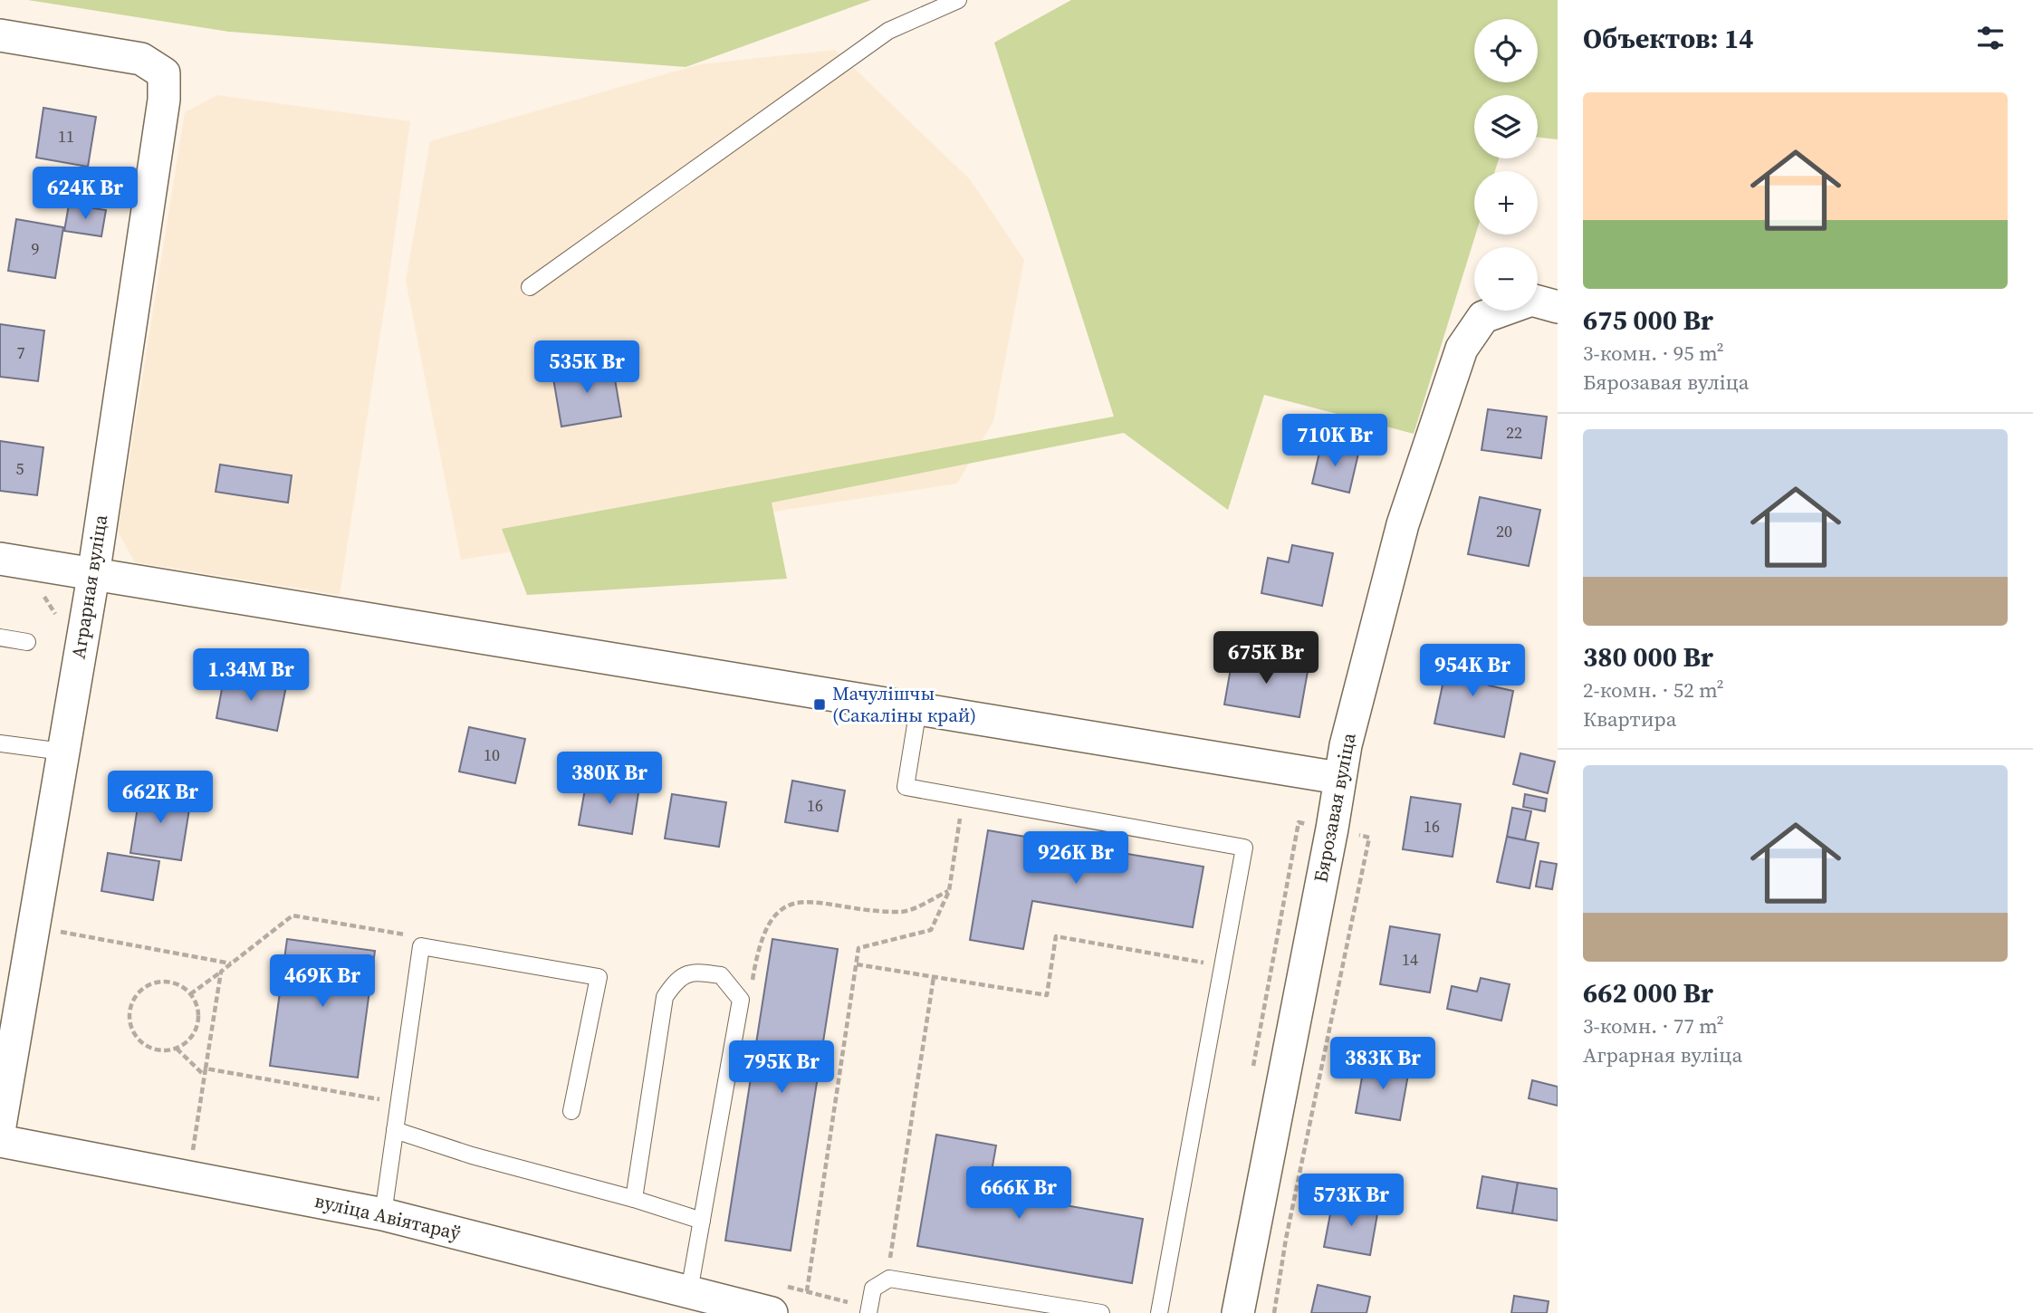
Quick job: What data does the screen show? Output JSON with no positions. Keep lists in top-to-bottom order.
{
  "streets": {
    "street": ["Аграрная вуліца", "Бярозавая вуліца", "вуліца Авіятараў"]
  },
  "places": {
    "transit": ["Мачулішчы (Сакаліны край)"]
  },
  "house_numbers": [
    "11",
    "9",
    "7",
    "22",
    "5",
    "20",
    "10",
    "16",
    "16",
    "14"
  ],
  "page": {
    "heading": "Объектов: 14",
    "map_buttons": ["+", "−"],
    "list": [
      {
        "name": "675 000 Br",
        "note": "3-комн. · 95 m² · Бярозавая вуліца"
      },
      {
        "name": "380 000 Br",
        "note": "2-комн. · 52 m² · Квартира"
      },
      {
        "name": "662 000 Br",
        "note": "3-комн. · 77 m² · Аграрная вуліца"
      }
    ],
    "price": [
      "624K Br",
      "535K Br",
      "710K Br",
      "675K Br",
      "954K Br",
      "1.34M Br",
      "380K Br",
      "662K Br",
      "926K Br",
      "469K Br",
      "383K Br",
      "795K Br",
      "666K Br",
      "573K Br"
    ]
  }
}
